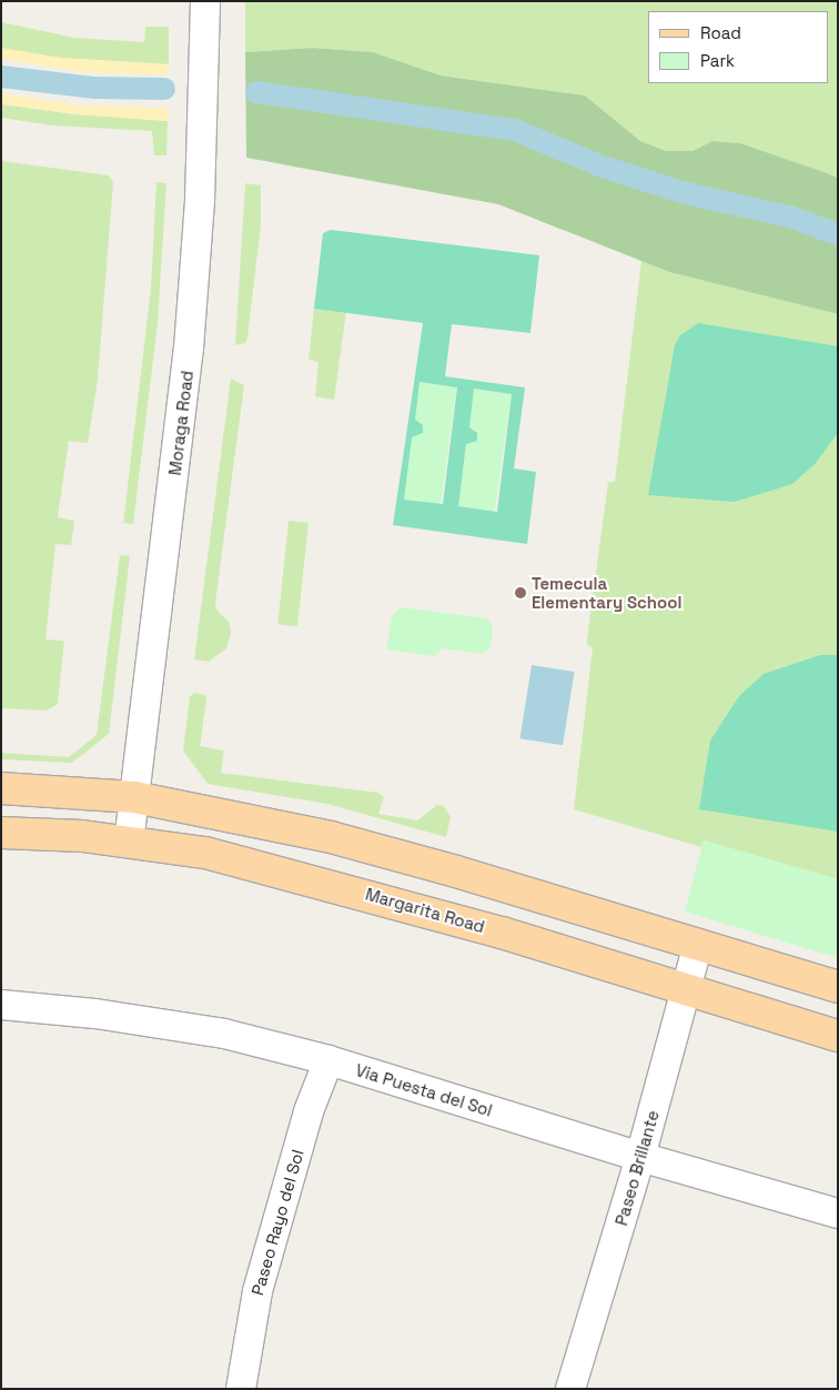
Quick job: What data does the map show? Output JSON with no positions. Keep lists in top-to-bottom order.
{
  "streets": {
    "main road": ["Margarita Road"],
    "street": [
      "Moraga Road",
      "Via Puesta del Sol",
      "Paseo Brillante",
      "Paseo Rayo del Sol"
    ]
  },
  "crossings": [
    ["Moraga Road", "Margarita Road"],
    ["Margarita Road", "Paseo Brillante"],
    ["Via Puesta del Sol", "Paseo Brillante"],
    ["Via Puesta del Sol", "Paseo Rayo del Sol"]
  ],
  "places": ["Temecula Elementary School"],
  "legend": ["Road", "Park"]
}
